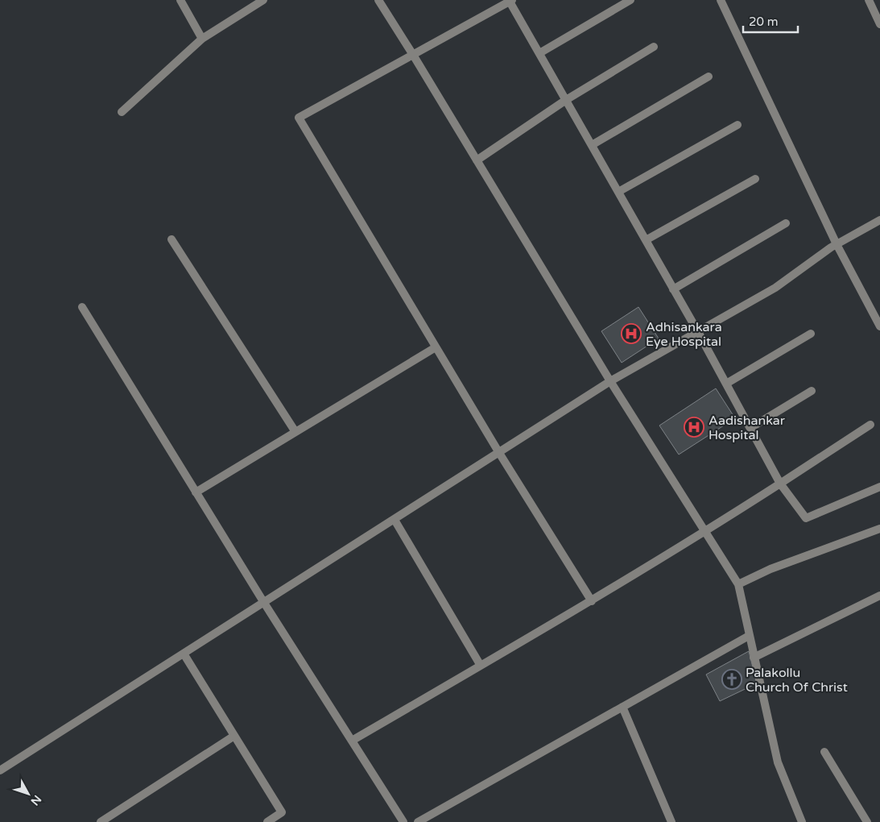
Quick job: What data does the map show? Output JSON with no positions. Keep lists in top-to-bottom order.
{
  "places": {
    "hospital": ["Adhisankara Eye Hospital", "Aadishankar Hospital"],
    "church": ["Palakollu Church Of Christ"]
  },
  "scale_bar": "20 m",
  "north": "bottom right"
}
